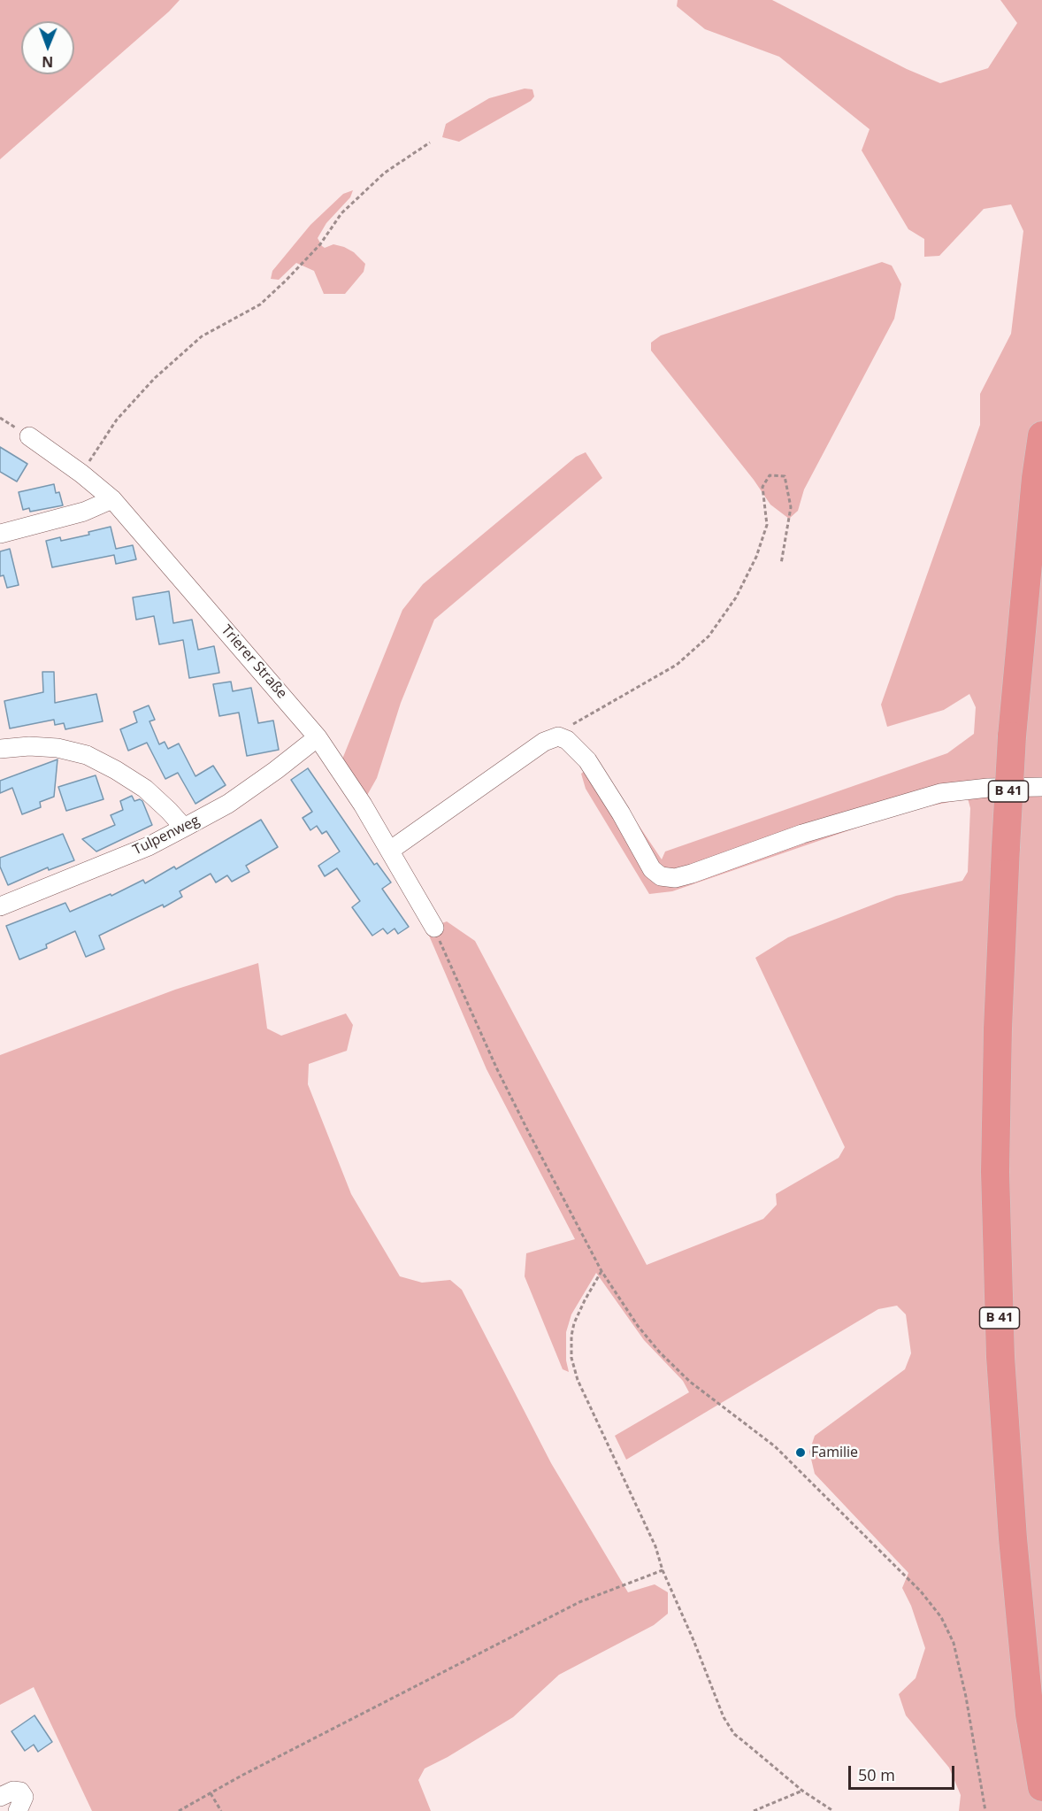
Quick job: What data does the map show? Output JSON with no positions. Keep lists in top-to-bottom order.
{
  "streets": {
    "highway": ["B 41"],
    "street": ["Trierer Straße", "Tulpenweg"]
  },
  "crossings": [
    ["Trierer Straße", "Tulpenweg"]
  ],
  "places": ["Familie"],
  "scale_bar": "50 m",
  "north": "bottom"
}
